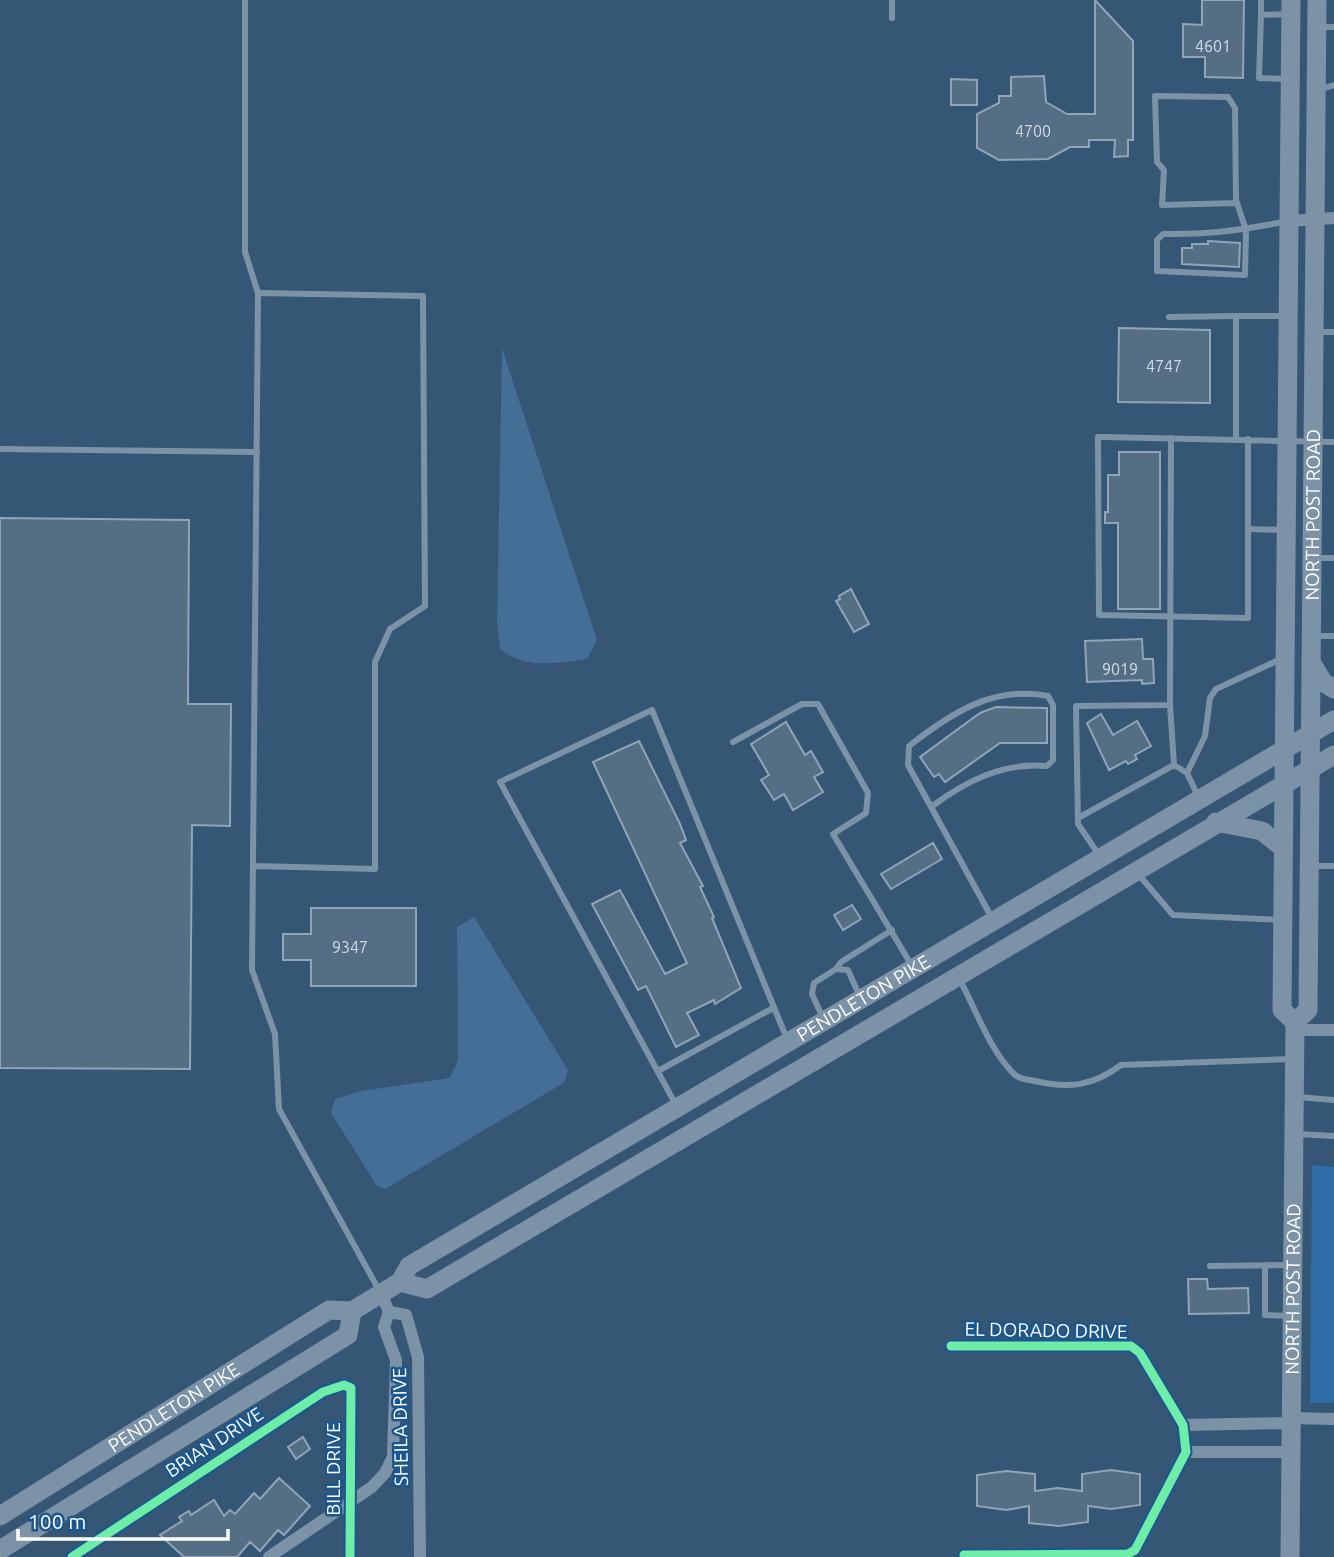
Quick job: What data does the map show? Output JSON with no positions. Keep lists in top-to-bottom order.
{
  "streets": {
    "main road": ["NORTH POST ROAD", "PENDLETON PIKE"],
    "street": [
      "EL DORADO DRIVE",
      "SHEILA DRIVE",
      "BRIAN DRIVE",
      "BILL DRIVE"
    ]
  },
  "crossings": [
    ["NORTH POST ROAD", "PENDLETON PIKE"],
    ["PENDLETON PIKE", "SHEILA DRIVE"],
    ["SHEILA DRIVE", "BILL DRIVE"],
    ["BRIAN DRIVE", "BILL DRIVE"]
  ],
  "house_numbers": [
    "4601",
    "4700",
    "4747",
    "9019",
    "9347"
  ],
  "scale_bar": "100 m"
}
